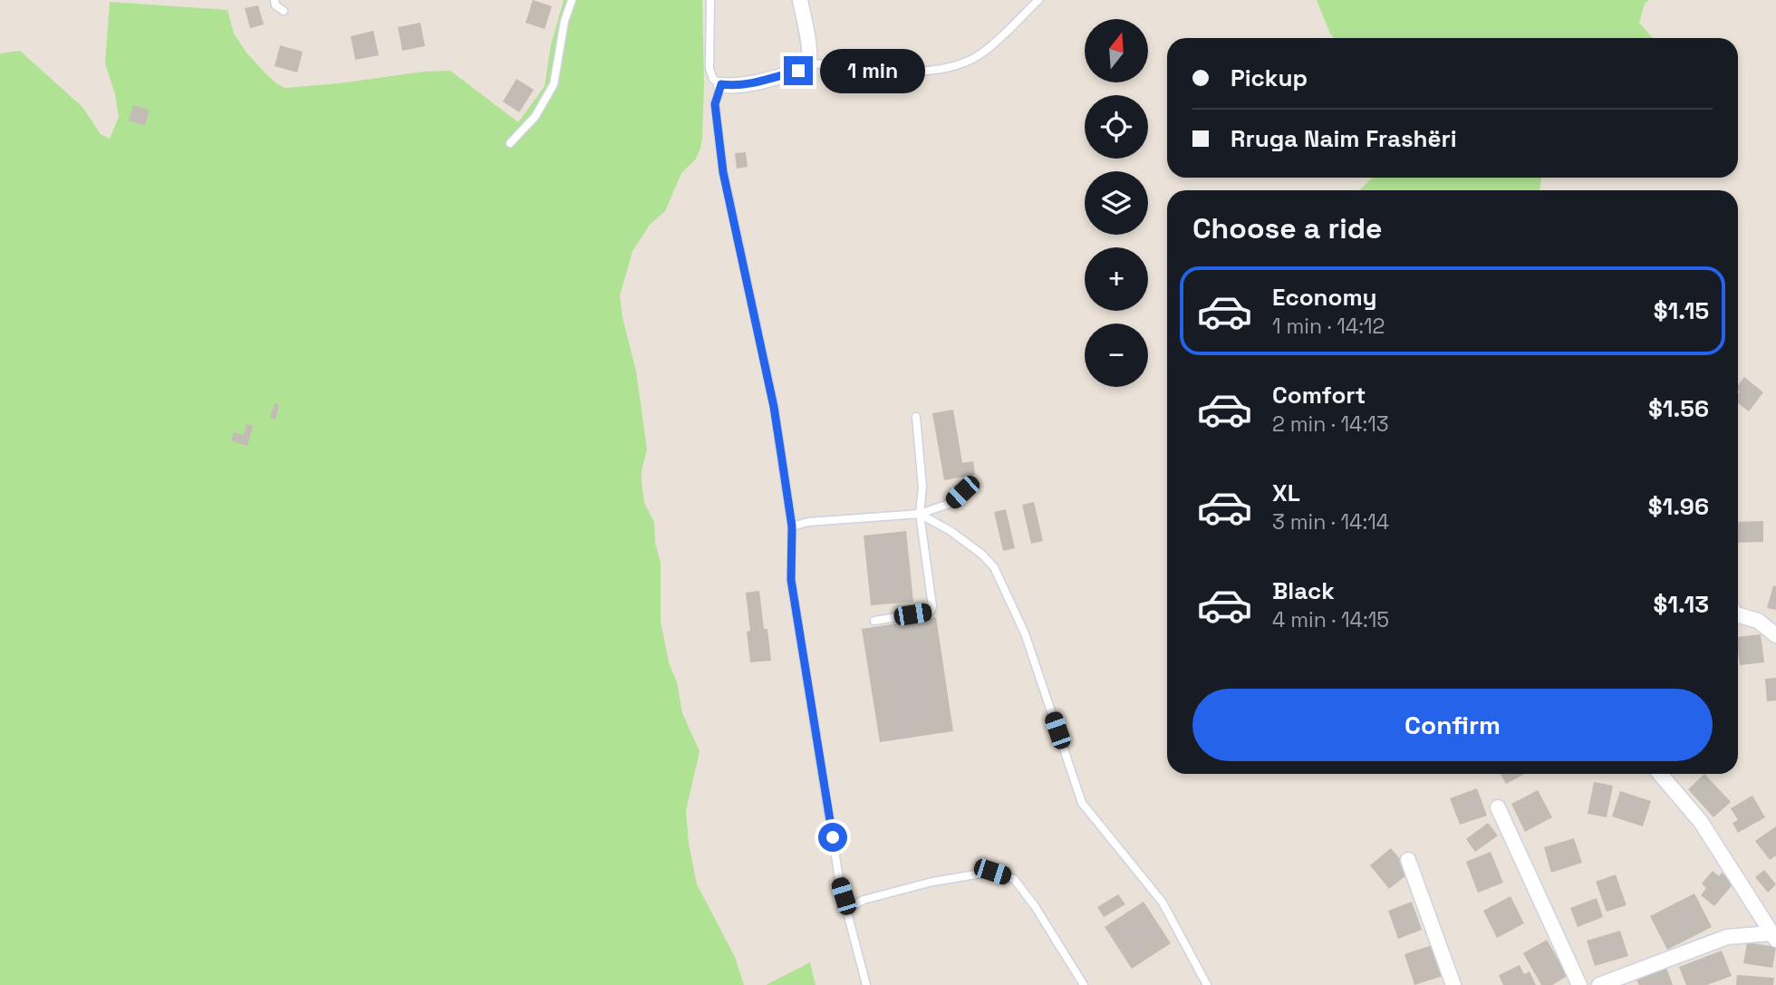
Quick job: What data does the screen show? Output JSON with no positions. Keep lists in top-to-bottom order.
{
  "north": "top",
  "page": {
    "map_buttons": ["+", "−"],
    "banner": ["Pickup", "Rruga Naim Frashëri"],
    "bubble": "1 min",
    "heading": "Choose a ride",
    "list": [
      {
        "name": "Economy",
        "note": "1 min · 14:12",
        "value": "$1.15"
      },
      {
        "name": "Comfort",
        "note": "2 min · 14:13",
        "value": "$1.56"
      },
      {
        "name": "XL",
        "note": "3 min · 14:14",
        "value": "$1.96"
      },
      {
        "name": "Black",
        "note": "4 min · 14:15",
        "value": "$1.13"
      }
    ],
    "buttons": "Confirm"
  }
}
